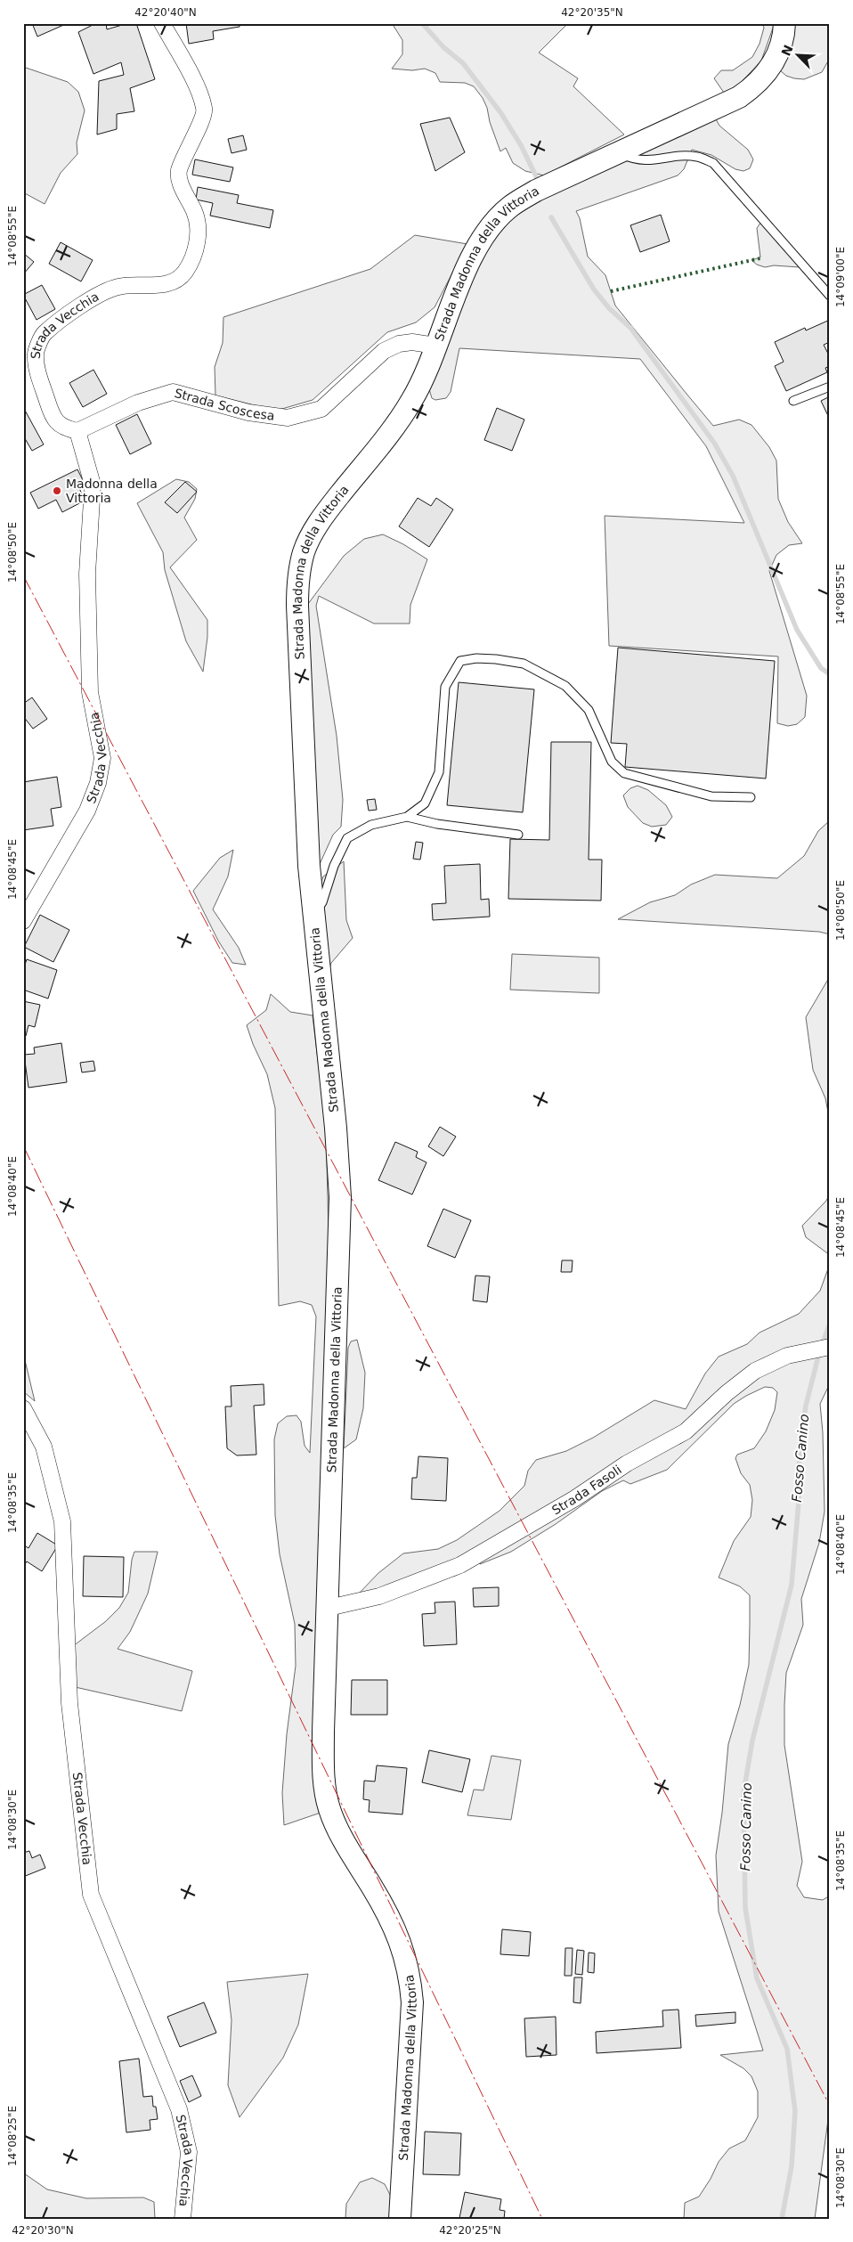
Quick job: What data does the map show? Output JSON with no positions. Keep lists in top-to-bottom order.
{
  "streets": {
    "street": [
      "Strada Madonna della Vittoria",
      "Strada Vecchia",
      "Strada Scoscesa",
      "Strada Fasoli"
    ]
  },
  "crossings": [
    ["Strada Madonna della Vittoria", "Strada Scoscesa"],
    ["Strada Madonna della Vittoria", "Strada Fasoli"],
    ["Strada Vecchia", "Strada Scoscesa"]
  ],
  "water": ["Fosso Canino"],
  "places": ["Madonna della Vittoria"],
  "north": "top left",
  "coordinates": [
    "42°20'40\"N",
    "42°20'35\"N",
    "14°08'55\"E",
    "14°09'00\"E",
    "14°08'50\"E",
    "14°08'45\"E",
    "14°08'40\"E",
    "14°08'35\"E",
    "14°08'30\"E",
    "14°08'25\"E",
    "42°20'30\"N",
    "42°20'25\"N"
  ]
}
